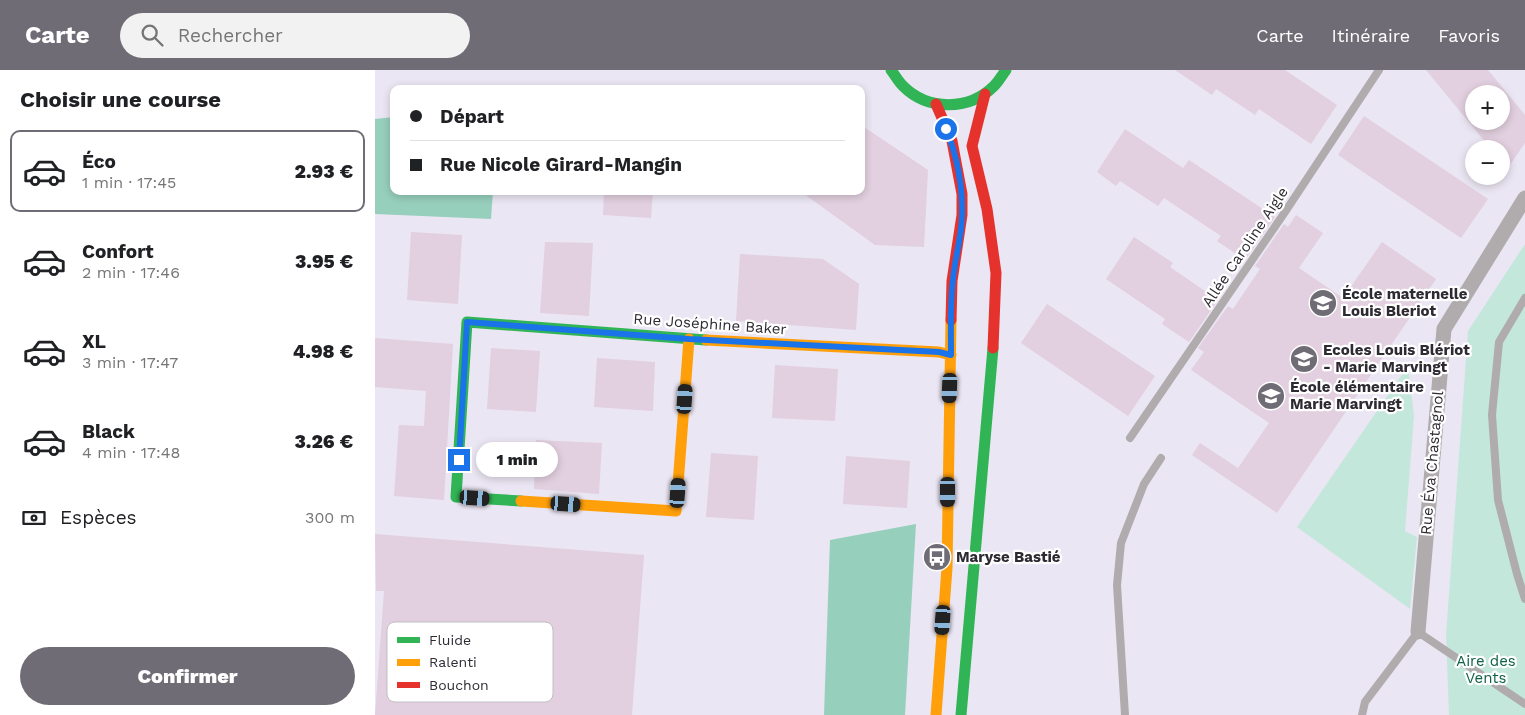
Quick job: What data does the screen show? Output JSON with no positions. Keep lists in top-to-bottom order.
{
  "streets": {
    "main road": ["Rue Joséphine Baker"],
    "street": ["Rue Éva Chastagnol"],
    "lane": ["Allée Caroline Aigle"]
  },
  "parks": ["Aire des Vents"],
  "places": {
    "school or university": ["École maternelle Louis Bleriot", "Ecoles Louis Blériot - Marie Marvingt", "École élémentaire Marie Marvingt"],
    "bus stop": ["Maryse Bastié"]
  },
  "legend": ["Fluide", "Ralenti", "Bouchon"],
  "page": {
    "header": "Carte",
    "search": "Rechercher",
    "nav": ["Carte", "Itinéraire", "Favoris"],
    "heading": "Choisir une course",
    "map_buttons": ["+", "−"],
    "banner": ["Départ", "Rue Nicole Girard-Mangin"],
    "list": [
      {
        "name": "Éco",
        "note": "1 min · 17:45",
        "value": "2.93 €"
      },
      {
        "name": "Confort",
        "note": "2 min · 17:46",
        "value": "3.95 €"
      },
      {
        "name": "XL",
        "note": "3 min · 17:47",
        "value": "4.98 €"
      },
      {
        "name": "Black",
        "note": "4 min · 17:48",
        "value": "3.26 €"
      }
    ],
    "bubble": "1 min",
    "pay": ["Espèces", "300 m"],
    "buttons": "Confirmer"
  }
}
